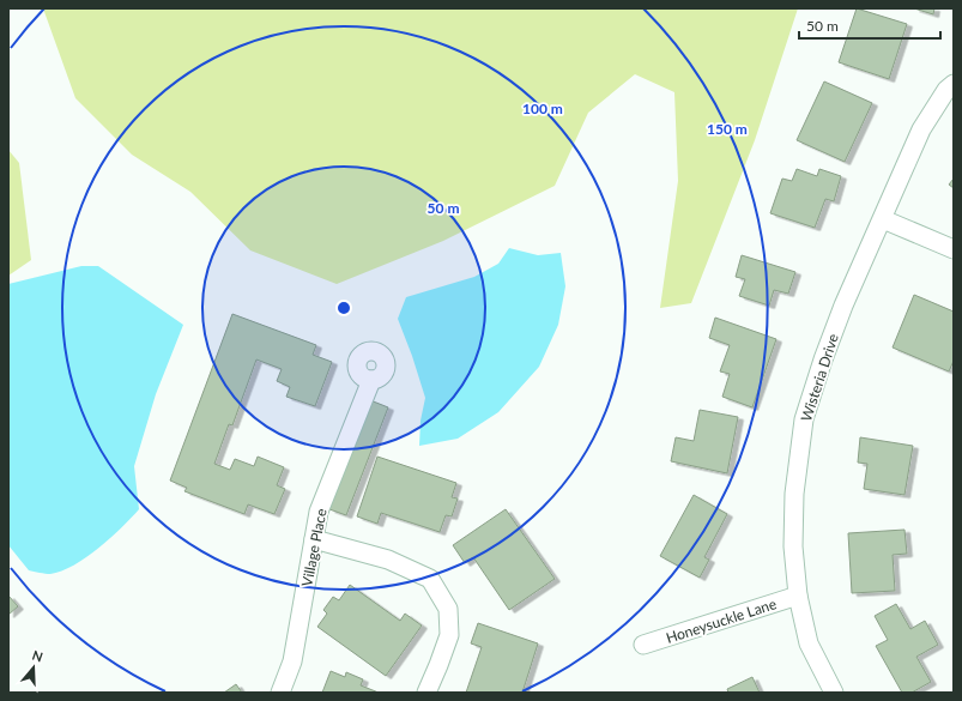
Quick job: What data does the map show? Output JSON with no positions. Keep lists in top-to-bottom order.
{
  "streets": {
    "street": ["Wisteria Drive", "Village Place", "Honeysuckle Lane"]
  },
  "crossings": [
    ["Wisteria Drive", "Honeysuckle Lane"]
  ],
  "scale_bar": "50 m",
  "north": "top",
  "rings": ["100 m", "150 m", "50 m"]
}
